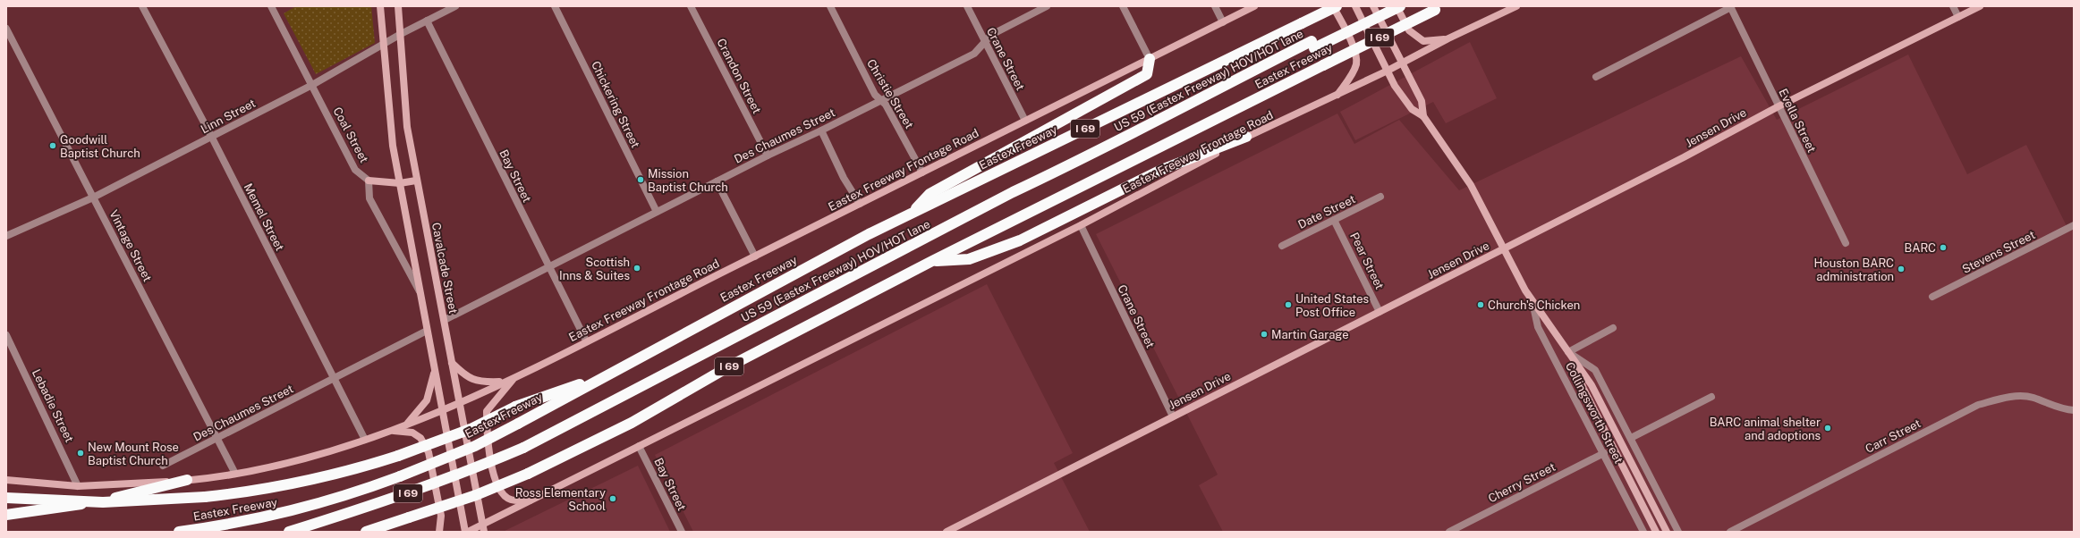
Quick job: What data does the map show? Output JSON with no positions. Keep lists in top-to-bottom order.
{
  "streets": {
    "highway": ["I 69", "Eastex Freeway", "US 59 (Eastex Freeway) HOV/HOT lane"],
    "main road": [
      "Jensen Drive",
      "Eastex Freeway Frontage Road",
      "Cavalcade Street",
      "Collingsworth Street"
    ],
    "street": [
      "Crane Street",
      "Crandon Street",
      "Christie Street",
      "Chickering Street",
      "Linn Street",
      "Evella Street",
      "Coal Street",
      "Des Chaumes Street",
      "Bay Street",
      "Date Street",
      "Memel Street",
      "Vintage Street",
      "Stevens Street",
      "Pear Street",
      "Lebadie Street",
      "Carr Street",
      "Cherry Street"
    ]
  },
  "crossings": [
    ["Crane Street", "Jensen Drive"],
    ["Crane Street", "Des Chaumes Street"],
    ["Crane Street", "Eastex Freeway Frontage Road"],
    ["Eastex Freeway", "US 59 (Eastex Freeway) HOV/HOT lane"],
    ["Crandon Street", "Des Chaumes Street"],
    ["Christie Street", "Des Chaumes Street"],
    ["Christie Street", "Eastex Freeway Frontage Road"],
    ["Chickering Street", "Des Chaumes Street"],
    ["Linn Street", "Coal Street"],
    ["Linn Street", "Bay Street"],
    ["Linn Street", "Memel Street"],
    ["Linn Street", "Vintage Street"],
    ["Linn Street", "Cavalcade Street"],
    ["Evella Street", "Jensen Drive"],
    ["Jensen Drive", "Pear Street"],
    ["Jensen Drive", "Collingsworth Street"],
    ["Des Chaumes Street", "Bay Street"],
    ["Des Chaumes Street", "Memel Street"],
    ["Des Chaumes Street", "Vintage Street"],
    ["Des Chaumes Street", "Cavalcade Street"],
    ["Eastex Freeway Frontage Road", "Bay Street"],
    ["Eastex Freeway Frontage Road", "Memel Street"],
    ["Eastex Freeway Frontage Road", "Vintage Street"],
    ["Eastex Freeway Frontage Road", "Cavalcade Street"],
    ["Eastex Freeway Frontage Road", "Lebadie Street"],
    ["Eastex Freeway Frontage Road", "Collingsworth Street"],
    ["Date Street", "Pear Street"],
    ["Collingsworth Street", "Cherry Street"]
  ],
  "places": [
    "Goodwill Baptist Church",
    "Mission Baptist Church",
    "BARC",
    "Scottish Inns & Suites",
    "Houston BARC administration",
    "United States Post Office",
    "Church's Chicken",
    "Martin Garage",
    "BARC animal shelter and adoptions",
    "New Mount Rose Baptist Church",
    "Ross Elementary School"
  ]
}
